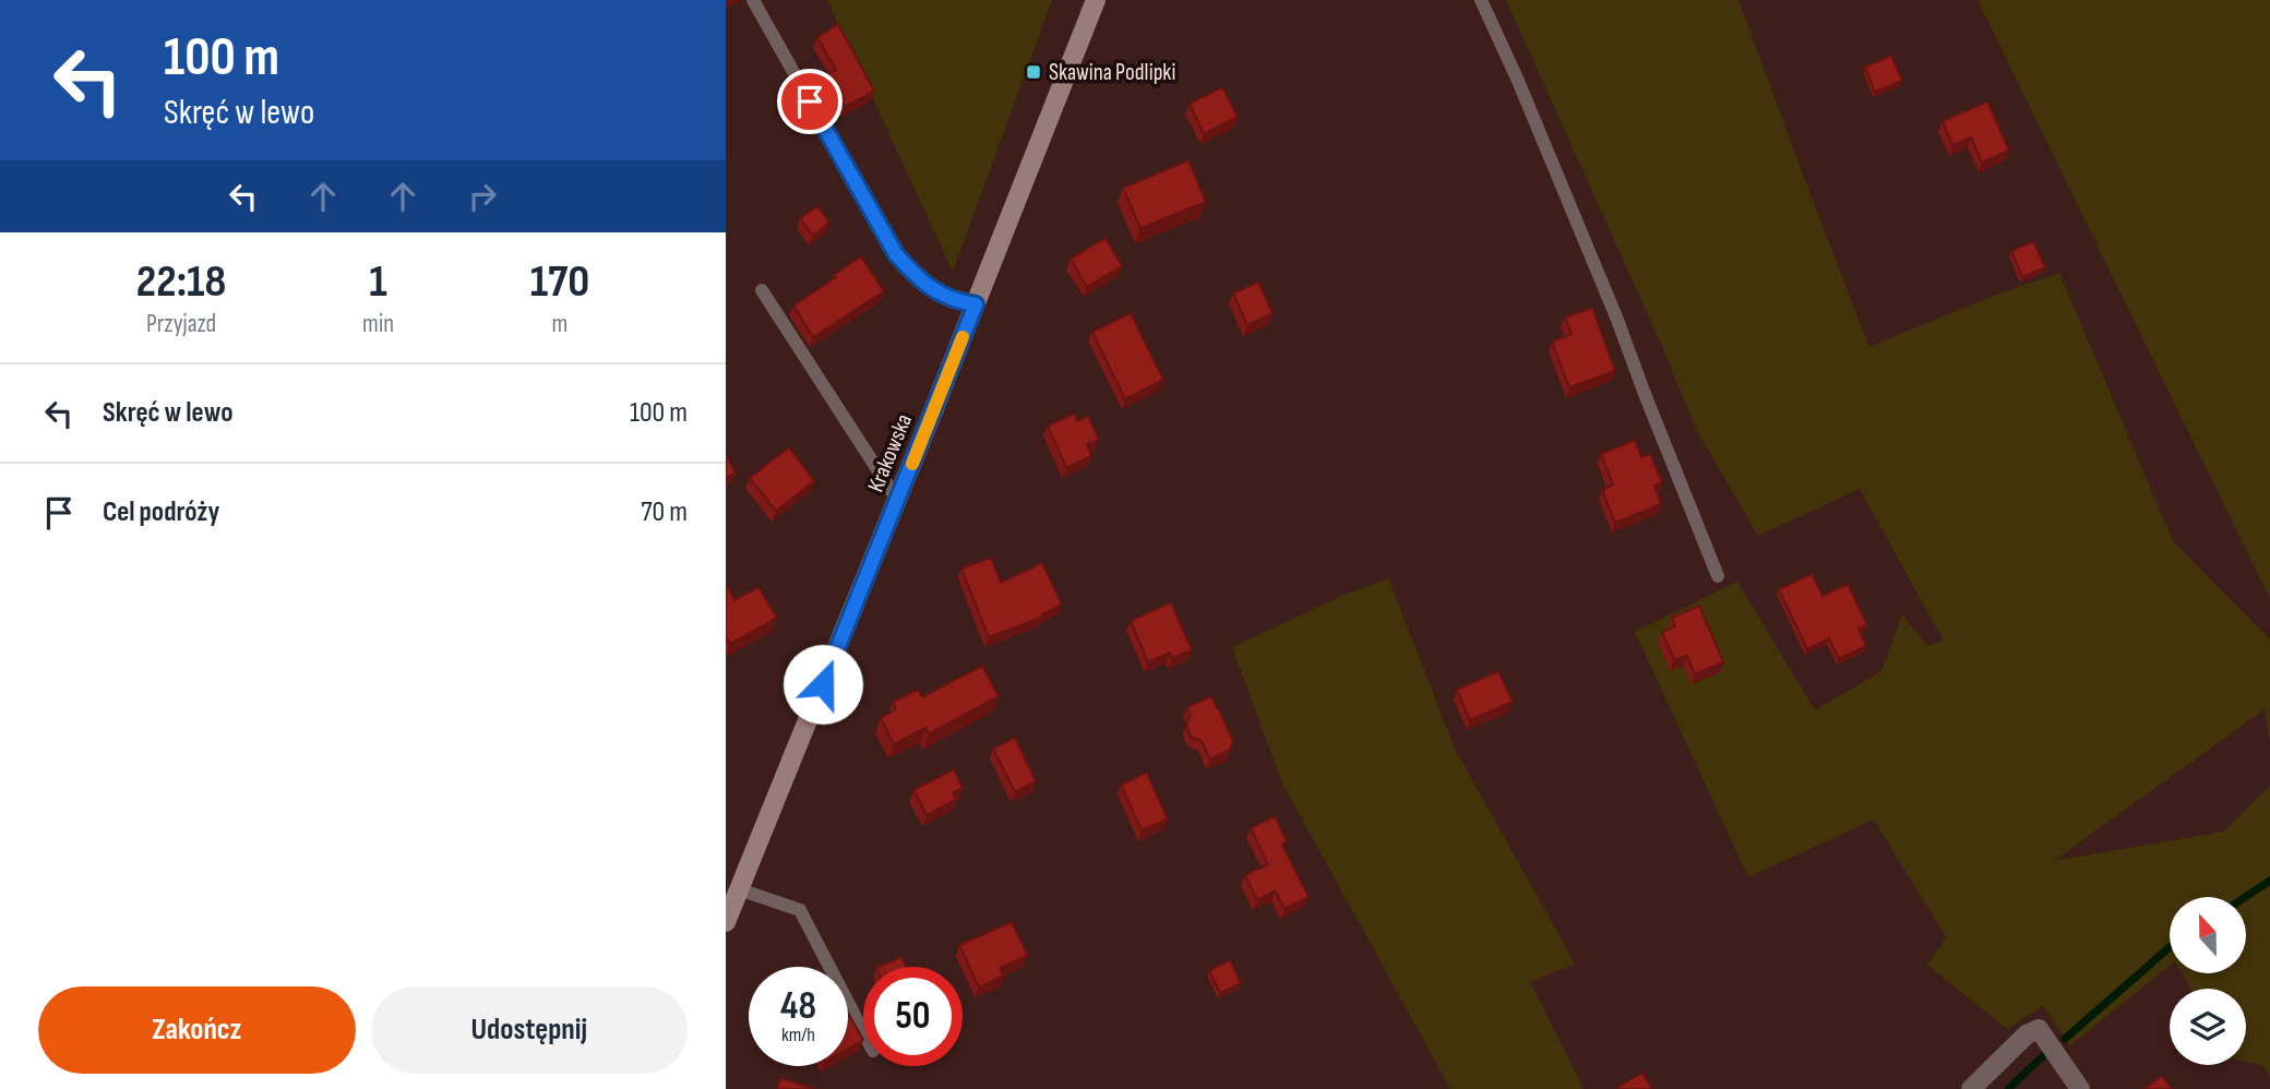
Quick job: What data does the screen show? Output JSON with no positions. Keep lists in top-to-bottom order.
{
  "streets": {
    "main road": ["Krakowska"]
  },
  "places": {
    "transit": ["Skawina Podlipki"]
  },
  "north": "top",
  "page": {
    "turn": ["100 m", "Skręć w lewo"],
    "eta": [
      "22:18",
      "Przyjazd",
      "1",
      "min",
      "170",
      "m"
    ],
    "list": [
      {
        "name": "Skręć w lewo",
        "value": "100 m"
      },
      {
        "name": "Cel podróży",
        "value": "70 m"
      }
    ],
    "speed": "48 km/h",
    "limit": "50",
    "buttons": ["Zakończ", "Udostępnij"]
  }
}
